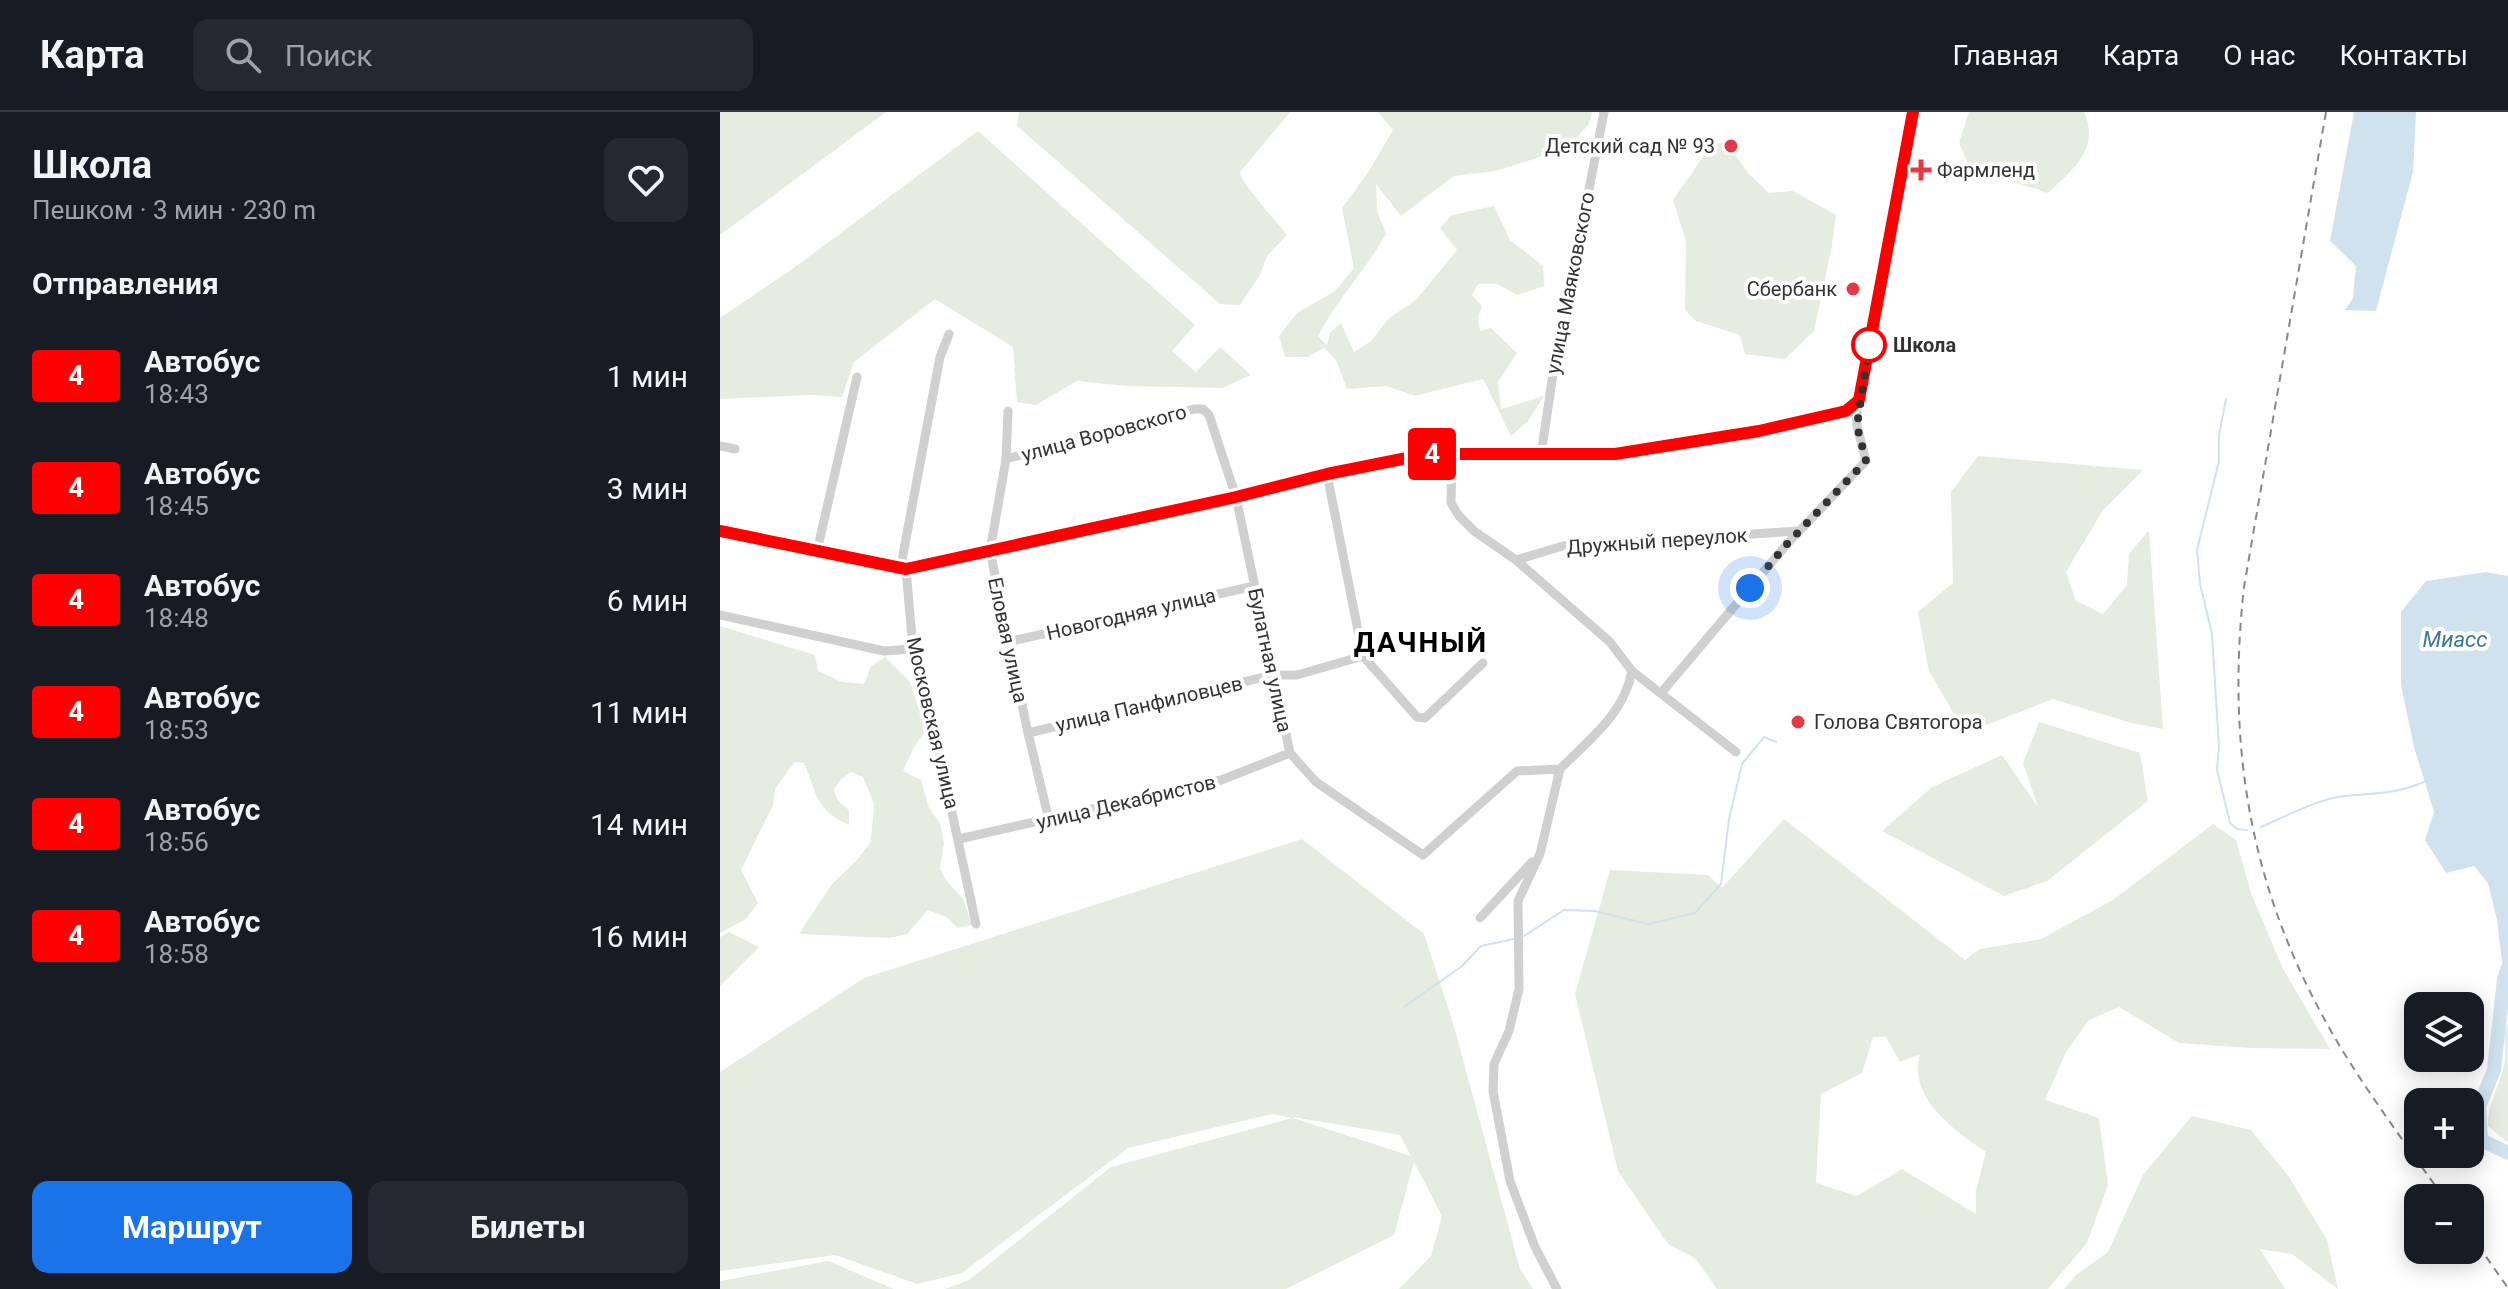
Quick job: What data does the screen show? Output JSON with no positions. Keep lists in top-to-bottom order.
{
  "streets": {
    "street": [
      "улица Маяковского",
      "улица Воровского",
      "Дружный переулок",
      "Новогодняя улица",
      "Еловая улица",
      "Булатная улица",
      "улица Панфиловцев",
      "Московская улица",
      "улица Декабристов"
    ]
  },
  "crossings": [
    ["улица Воровского", "Еловая улица"],
    ["улица Воровского", "Булатная улица"],
    ["Новогодняя улица", "Еловая улица"],
    ["Новогодняя улица", "Булатная улица"],
    ["Еловая улица", "улица Панфиловцев"],
    ["Еловая улица", "улица Декабристов"],
    ["Булатная улица", "улица Панфиловцев"],
    ["Булатная улица", "улица Декабристов"],
    ["Московская улица", "улица Декабристов"]
  ],
  "districts": ["ДАЧНЫЙ"],
  "water": ["Миасс"],
  "places": {
    "other": [
      "Детский сад № 93",
      "Сбербанк",
      "Школа",
      "Голова Святогора"
    ],
    "health": ["Фармленд"]
  },
  "lines": ["bus line 4"],
  "page": {
    "header": "Карта",
    "search": "Поиск",
    "nav": [
      "Главная",
      "Карта",
      "О нас",
      "Контакты"
    ],
    "heading": [
      ["Школа", "Пешком · 3 мин · 230 m"],
      "Отправления"
    ],
    "on_map": "4",
    "list": [
      {
        "mark": "4",
        "name": "Автобус",
        "note": "18:43",
        "value": "1 мин"
      },
      {
        "mark": "4",
        "name": "Автобус",
        "note": "18:45",
        "value": "3 мин"
      },
      {
        "mark": "4",
        "name": "Автобус",
        "note": "18:48",
        "value": "6 мин"
      },
      {
        "mark": "4",
        "name": "Автобус",
        "note": "18:53",
        "value": "11 мин"
      },
      {
        "mark": "4",
        "name": "Автобус",
        "note": "18:56",
        "value": "14 мин"
      },
      {
        "mark": "4",
        "name": "Автобус",
        "note": "18:58",
        "value": "16 мин"
      }
    ],
    "map_buttons": ["+", "−"],
    "buttons": ["Маршрут", "Билеты"]
  }
}
